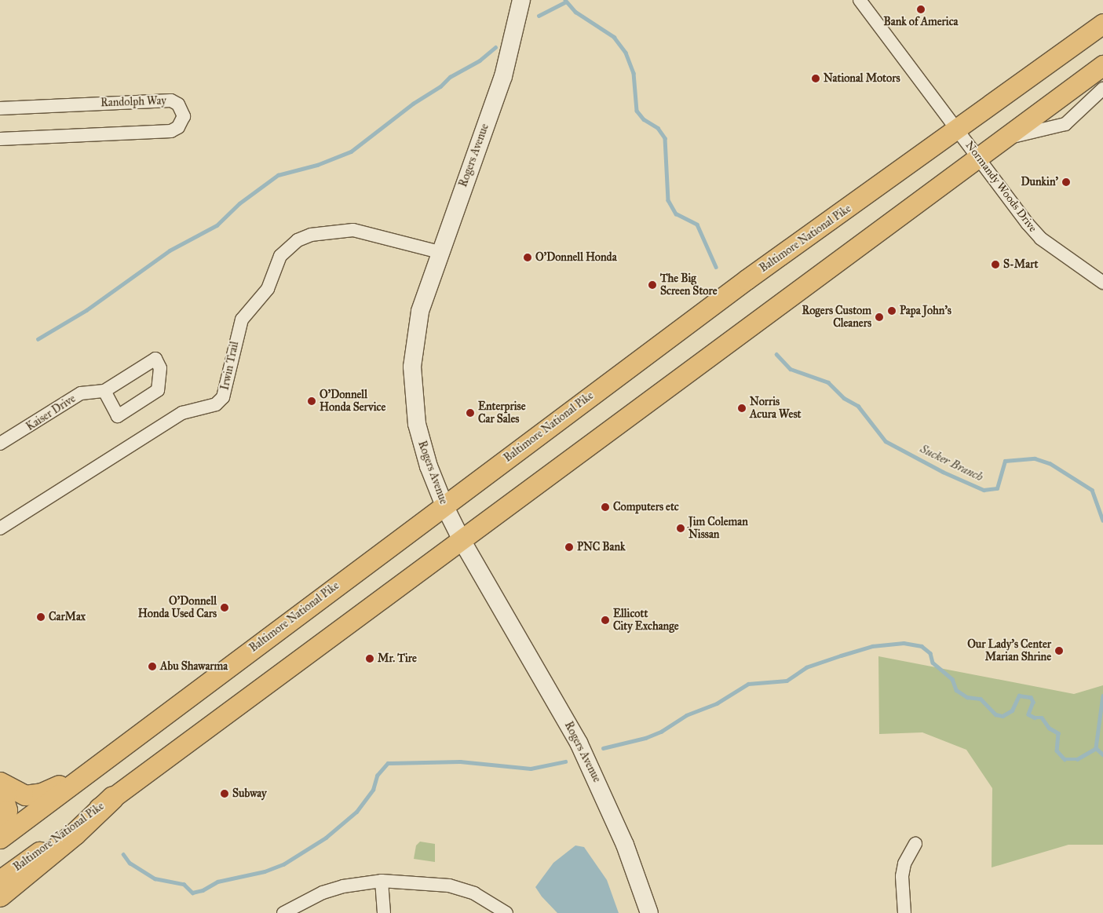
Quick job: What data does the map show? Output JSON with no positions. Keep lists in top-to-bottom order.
{
  "streets": {
    "main road": ["Rogers Avenue", "Baltimore National Pike"],
    "street": [
      "Randolph Way",
      "Normandy Woods Drive",
      "Irwin Trail",
      "Kaiser Drive"
    ]
  },
  "crossings": [
    ["Rogers Avenue", "Baltimore National Pike"],
    ["Rogers Avenue", "Irwin Trail"],
    ["Normandy Woods Drive", "Baltimore National Pike"]
  ],
  "water": ["Sucker Branch"],
  "places": [
    "Bank of America",
    "National Motors",
    "Dunkin'",
    "O'Donnell Honda",
    "S-Mart",
    "The Big Screen Store",
    "Papa John's",
    "Rogers Custom Cleaners",
    "O'Donnell Honda Service",
    "Norris Acura West",
    "Enterprise Car Sales",
    "Computers etc",
    "Jim Coleman Nissan",
    "PNC Bank",
    "O'Donnell Honda Used Cars",
    "CarMax",
    "Ellicott City Exchange",
    "Our Lady's Center Marian Shrine",
    "Mr. Tire",
    "Abu Shawarma",
    "Subway"
  ]
}
